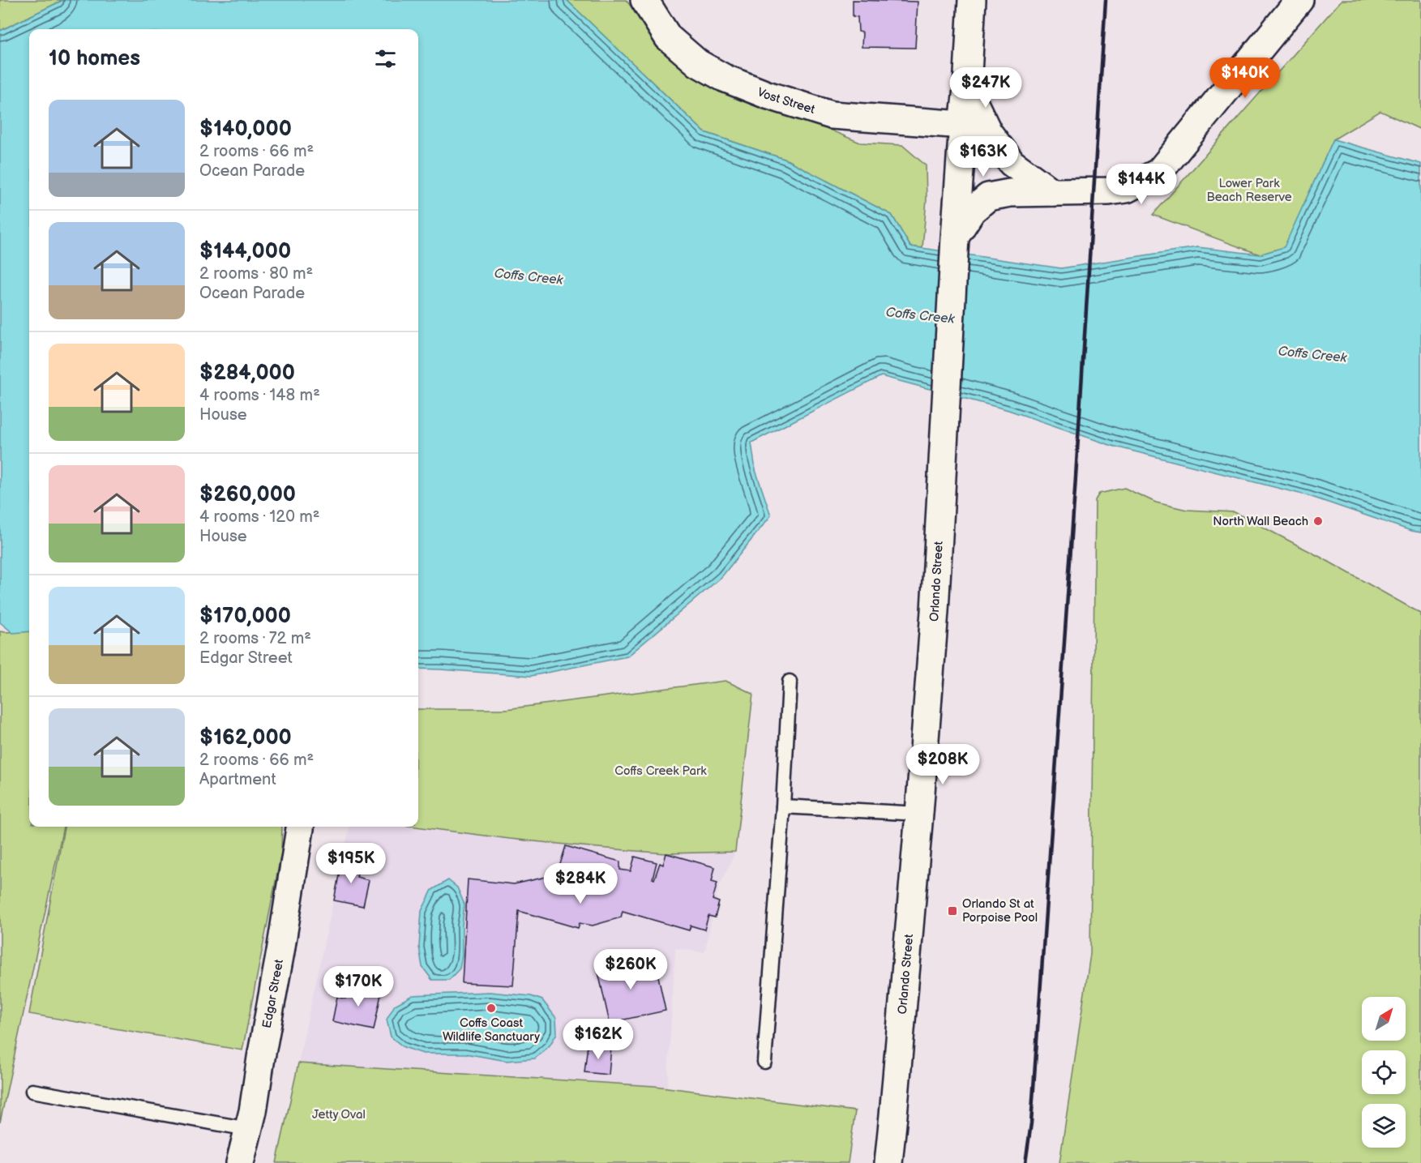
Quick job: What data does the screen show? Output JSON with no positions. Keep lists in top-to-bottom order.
{
  "streets": {
    "street": ["Vost Street", "Orlando Street", "Edgar Street"]
  },
  "crossings": [
    ["Vost Street", "Orlando Street"]
  ],
  "water": ["Coffs Creek"],
  "parks": ["Lower Park Beach Reserve", "Coffs Creek Park", "Jetty Oval"],
  "places": {
    "other": ["North Wall Beach", "Coffs Coast Wildlife Sanctuary"],
    "transit": ["Orlando St at Porpoise Pool"]
  },
  "north": "top right",
  "page": {
    "heading": "10 homes",
    "price": [
      "$140K",
      "$247K",
      "$163K",
      "$144K",
      "$208K",
      "$195K",
      "$284K",
      "$260K",
      "$170K",
      "$162K"
    ],
    "list": [
      {
        "name": "$140,000",
        "note": "2 rooms · 66 m² · Ocean Parade"
      },
      {
        "name": "$144,000",
        "note": "2 rooms · 80 m² · Ocean Parade"
      },
      {
        "name": "$284,000",
        "note": "4 rooms · 148 m² · House"
      },
      {
        "name": "$260,000",
        "note": "4 rooms · 120 m² · House"
      },
      {
        "name": "$170,000",
        "note": "2 rooms · 72 m² · Edgar Street"
      },
      {
        "name": "$162,000",
        "note": "2 rooms · 66 m² · Apartment"
      }
    ]
  }
}
